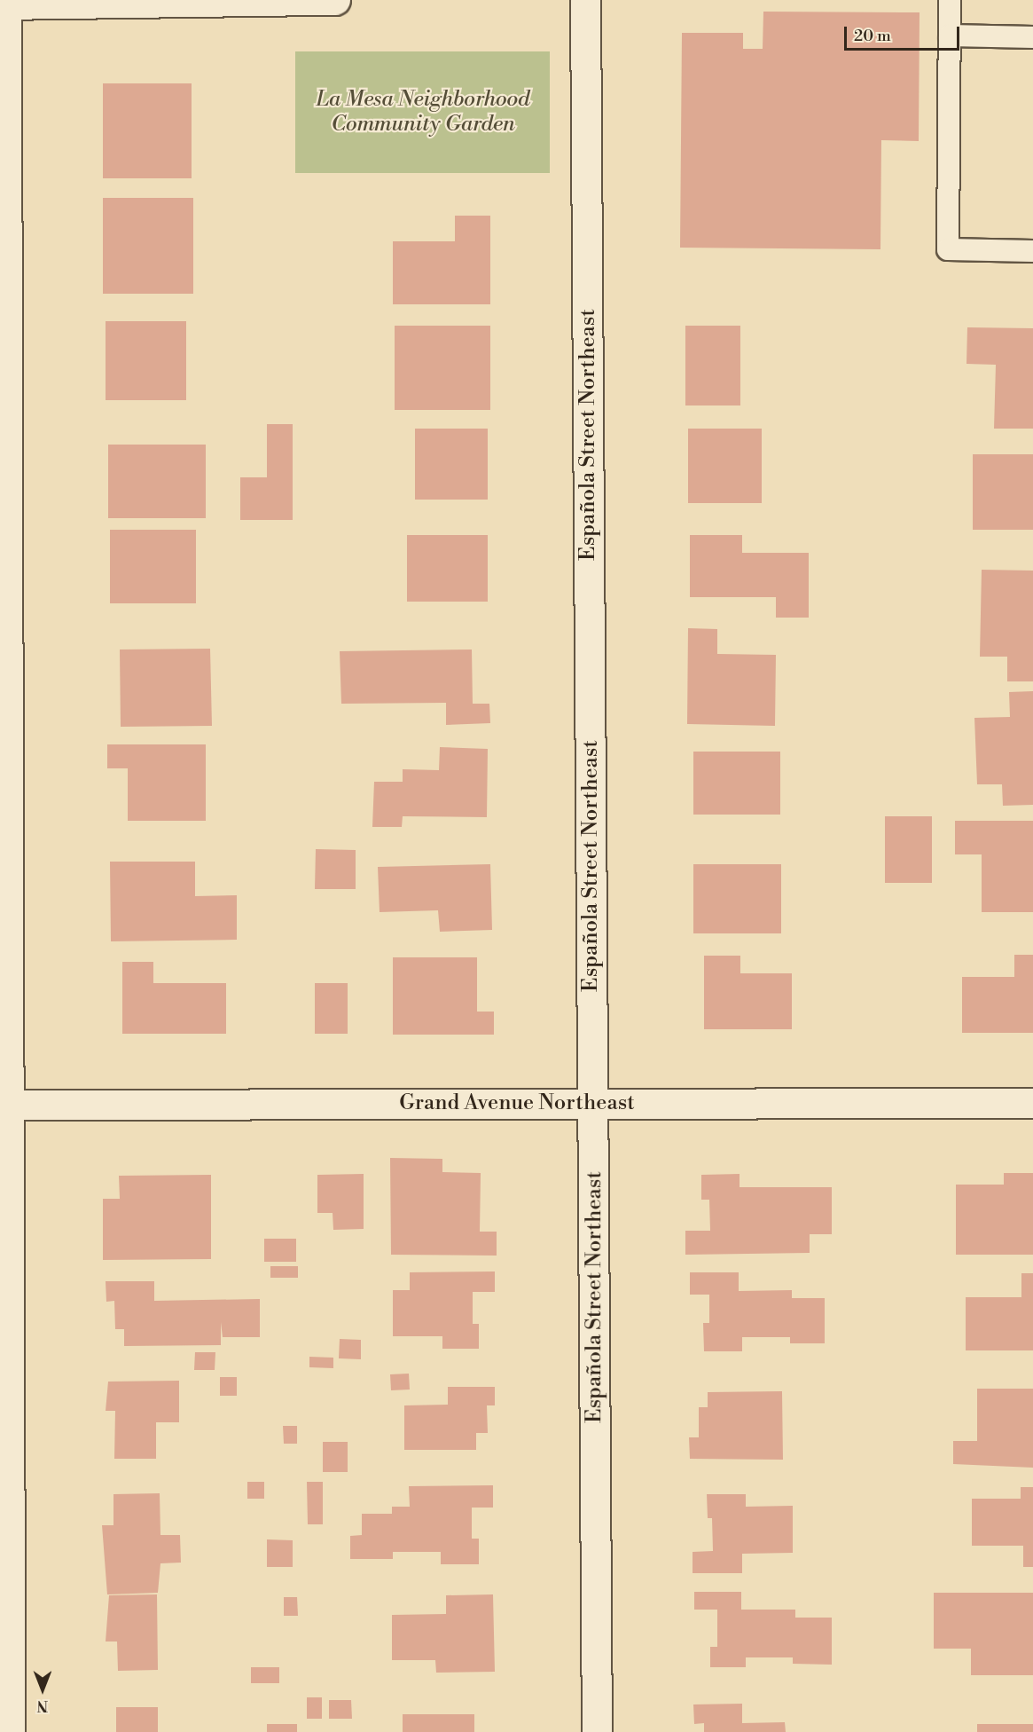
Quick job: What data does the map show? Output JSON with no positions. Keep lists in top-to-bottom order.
{
  "streets": {
    "street": ["Española Street Northeast", "Grand Avenue Northeast"]
  },
  "crossings": [
    ["Española Street Northeast", "Grand Avenue Northeast"]
  ],
  "parks": ["La Mesa Neighborhood Community Garden"],
  "scale_bar": "20 m",
  "north": "bottom"
}
